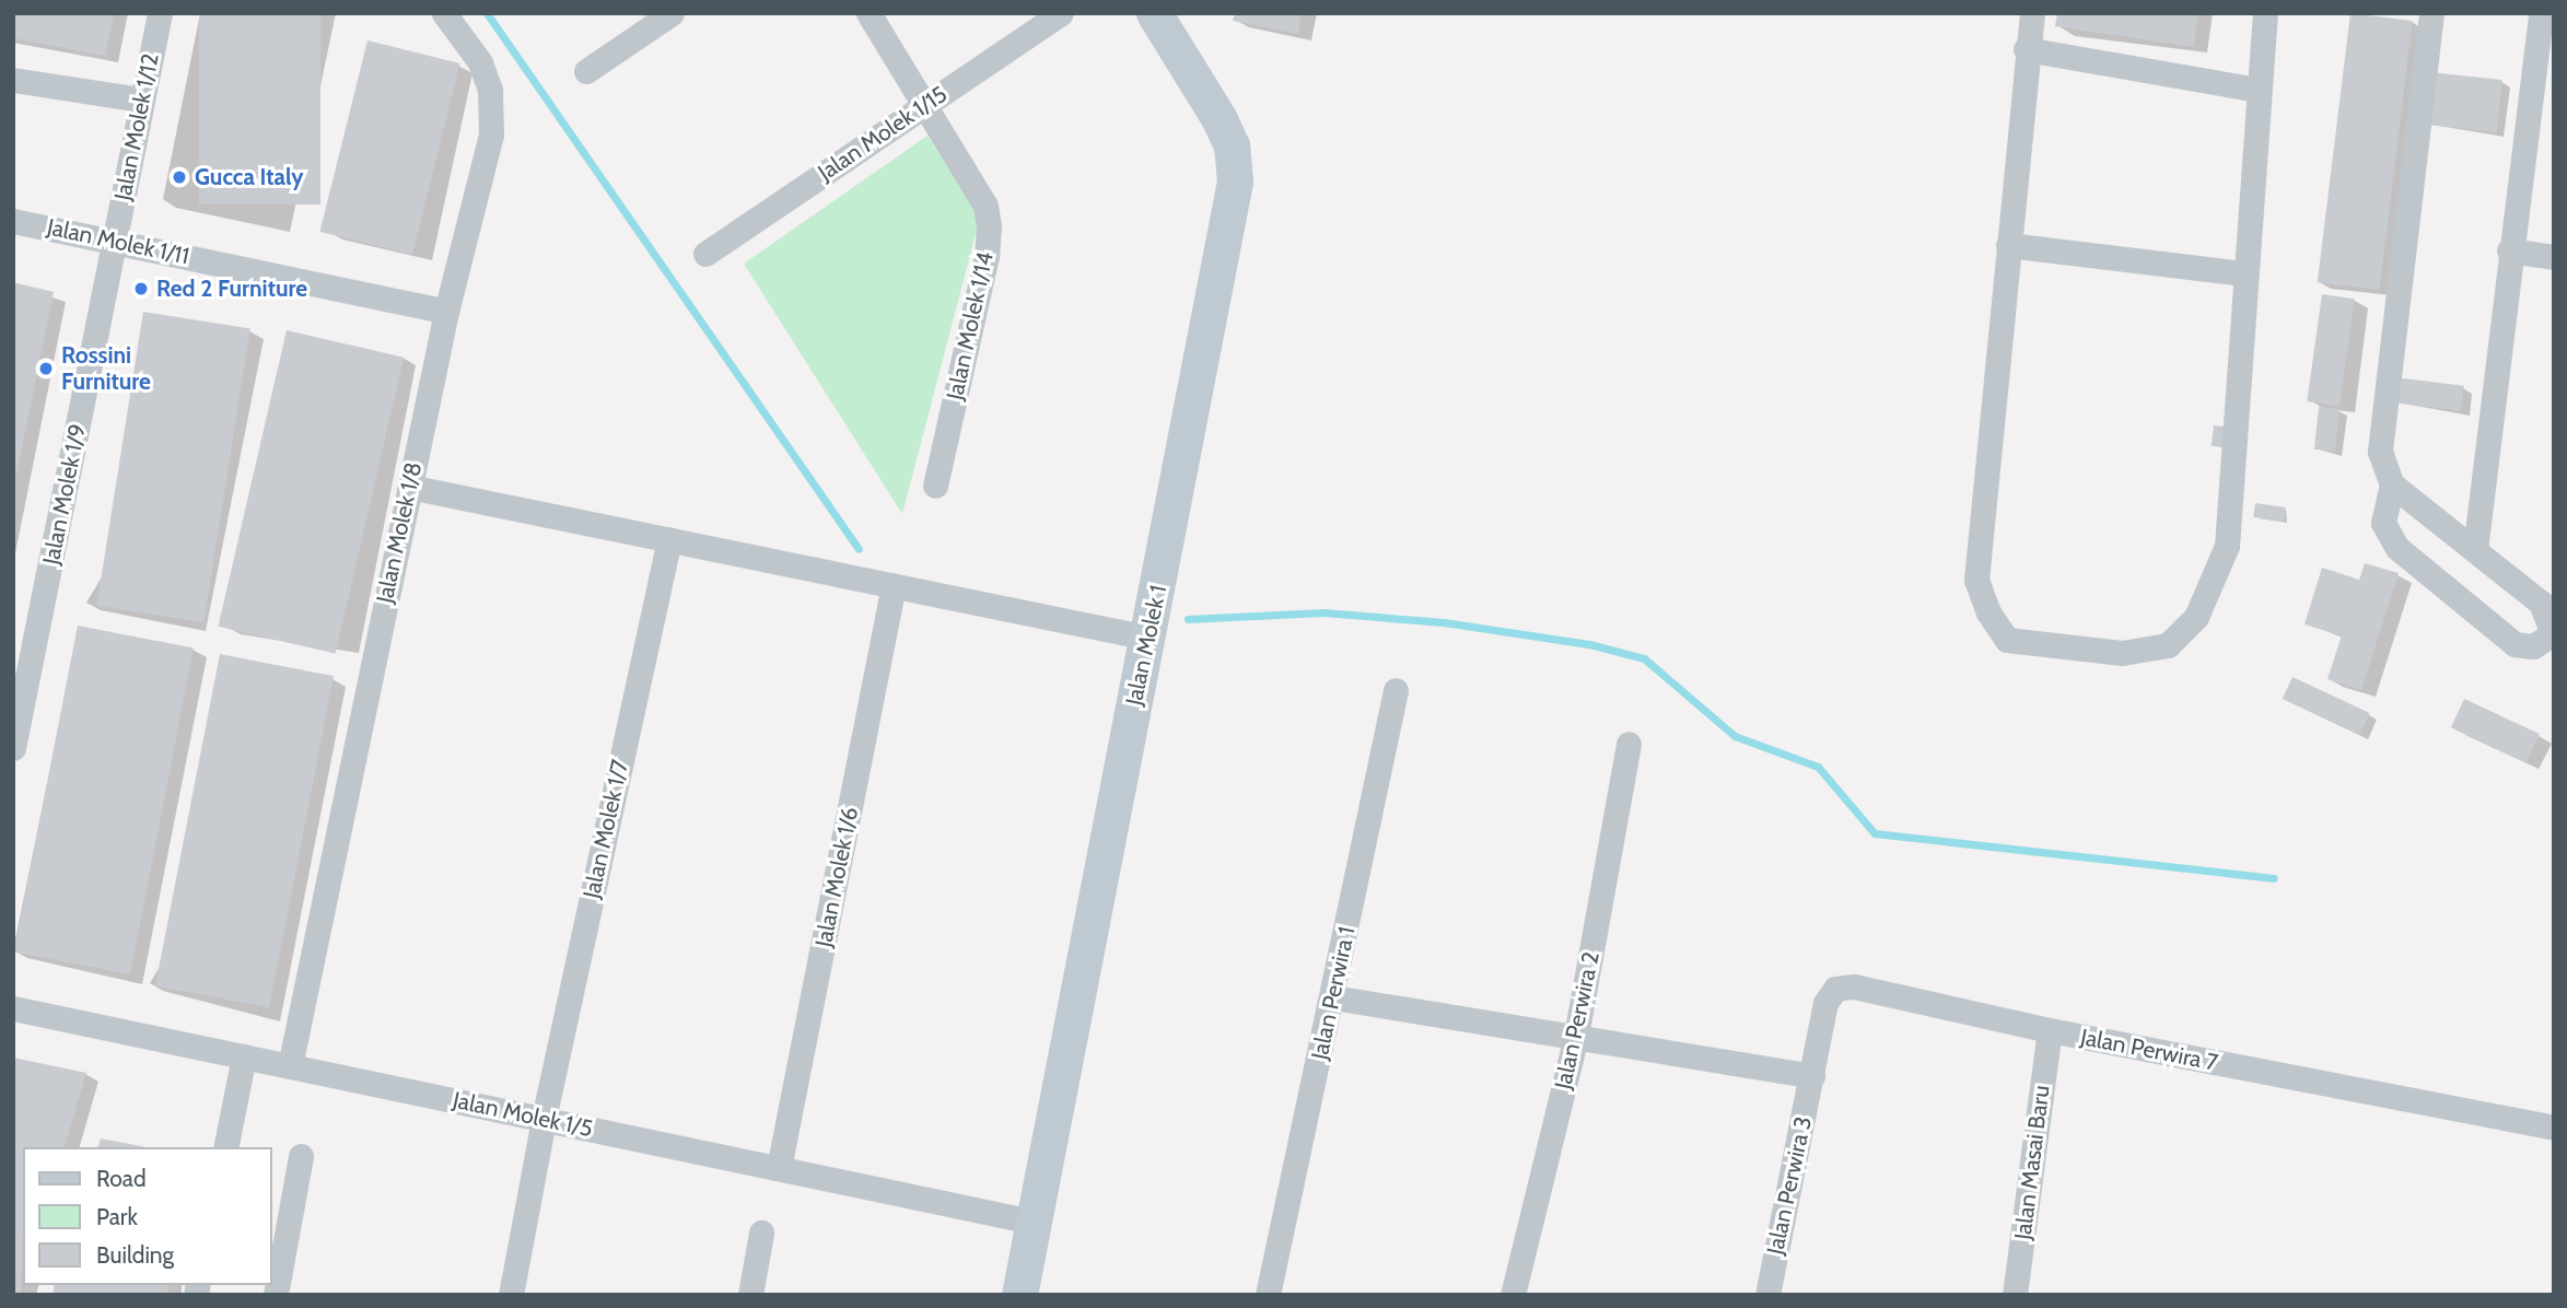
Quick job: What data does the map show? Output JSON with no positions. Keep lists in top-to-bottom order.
{
  "streets": {
    "street": [
      "Jalan Molek 1/12",
      "Jalan Molek 1/15",
      "Jalan Molek 1/11",
      "Jalan Molek 1/14",
      "Jalan Molek 1/9",
      "Jalan Molek 1/8",
      "Jalan Molek 1",
      "Jalan Molek 1/7",
      "Jalan Molek 1/6",
      "Jalan Perwira 1",
      "Jalan Perwira 2",
      "Jalan Perwira 7",
      "Jalan Molek 1/5",
      "Jalan Masai Baru",
      "Jalan Perwira 3"
    ]
  },
  "crossings": [
    ["Jalan Molek 1/12", "Jalan Molek 1/11"],
    ["Jalan Molek 1/12", "Jalan Molek 1/9"],
    ["Jalan Molek 1/15", "Jalan Molek 1/14"],
    ["Jalan Molek 1/11", "Jalan Molek 1/9"],
    ["Jalan Molek 1/11", "Jalan Molek 1/8"],
    ["Jalan Molek 1/8", "Jalan Molek 1/5"],
    ["Jalan Molek 1", "Jalan Molek 1/5"],
    ["Jalan Molek 1/7", "Jalan Molek 1/5"],
    ["Jalan Molek 1/6", "Jalan Molek 1/5"],
    ["Jalan Perwira 7", "Jalan Masai Baru"],
    ["Jalan Perwira 7", "Jalan Perwira 3"]
  ],
  "places": ["Gucca Italy", "Red 2 Furniture", "Rossini Furniture"],
  "legend": ["Road", "Park", "Building"]
}
